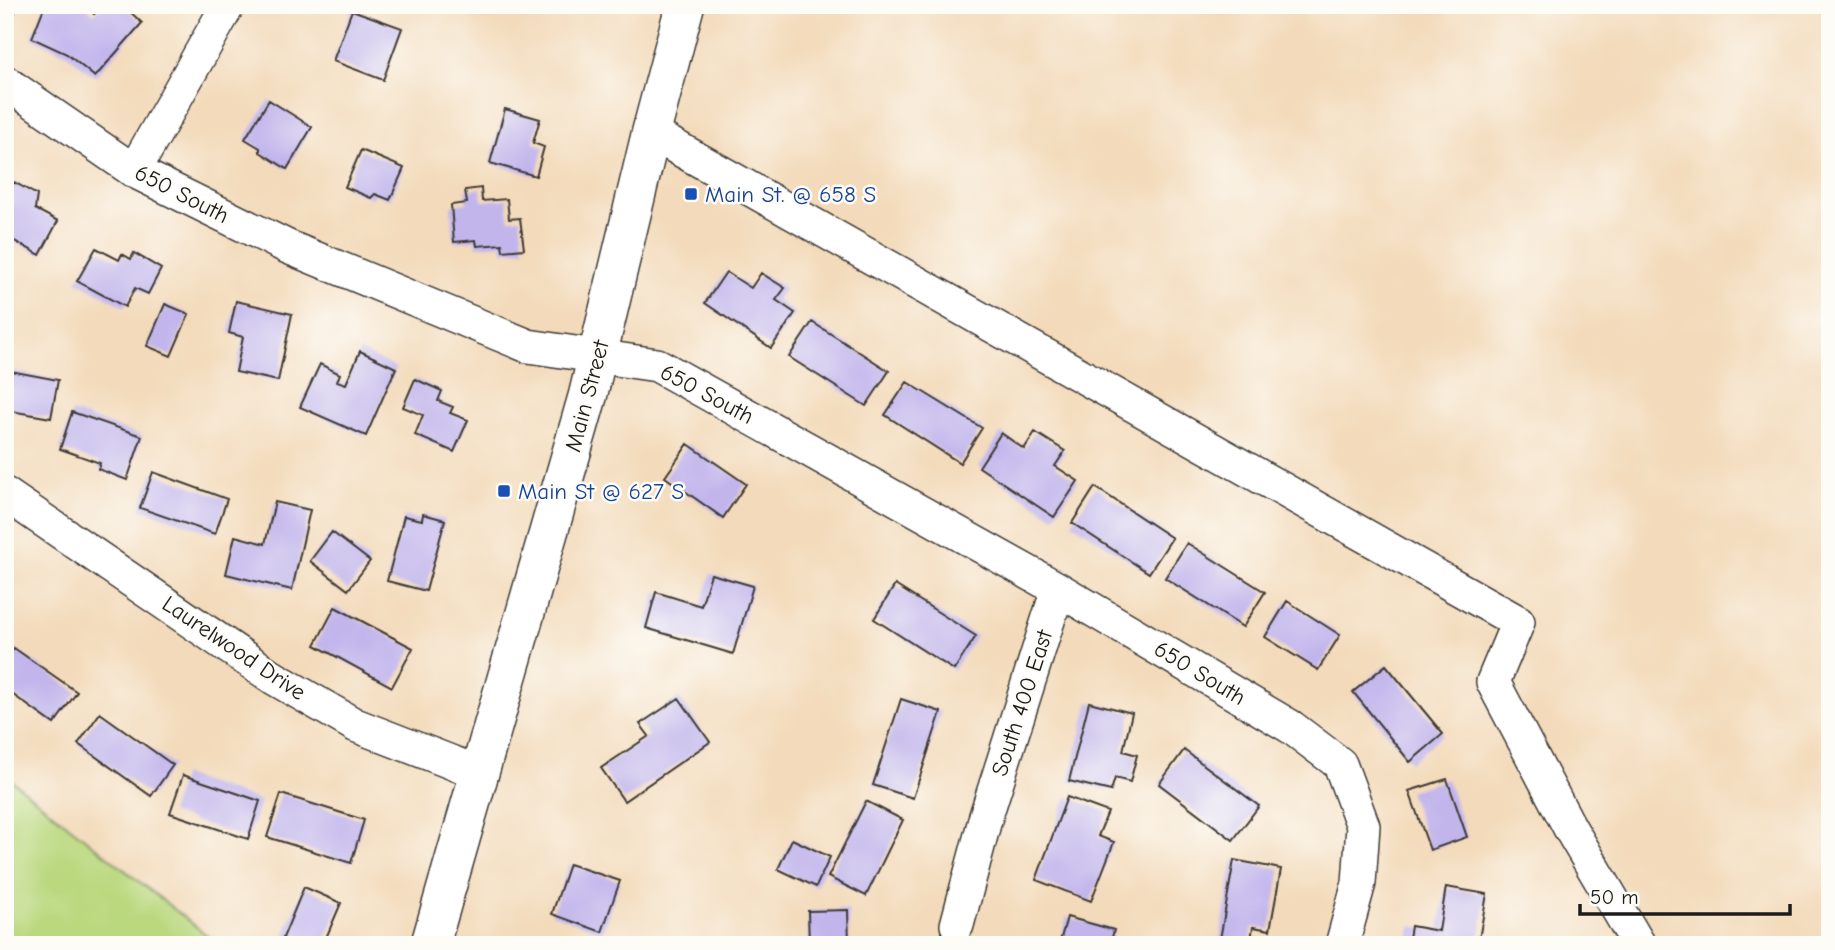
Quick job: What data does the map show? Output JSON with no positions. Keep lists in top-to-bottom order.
{
  "streets": {
    "main road": ["Main Street"],
    "street": ["650 South", "Laurelwood Drive", "South 400 East"]
  },
  "crossings": [
    ["650 South", "Main Street"],
    ["650 South", "South 400 East"],
    ["Main Street", "Laurelwood Drive"]
  ],
  "places": {
    "transit": ["Main St. @ 658 S", "Main St @ 627 S"]
  },
  "scale_bar": "50 m"
}
